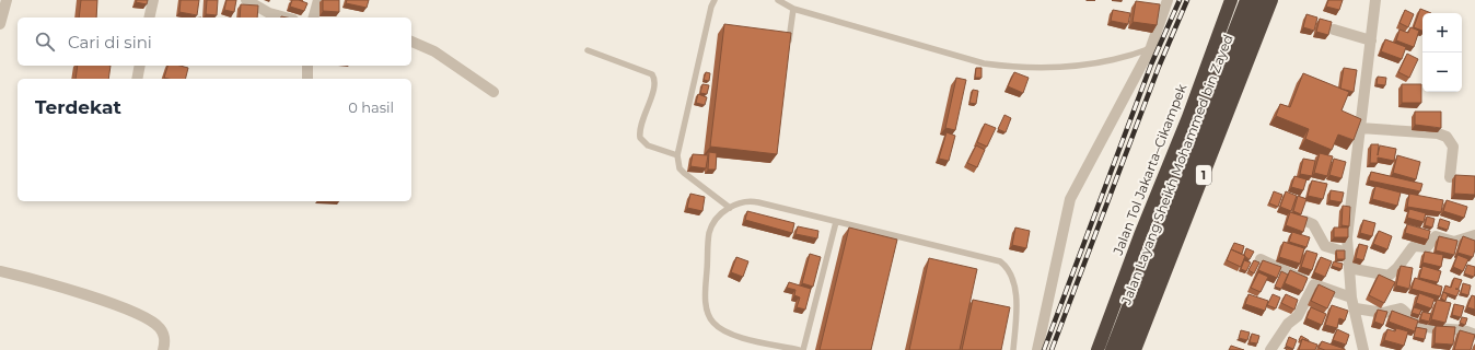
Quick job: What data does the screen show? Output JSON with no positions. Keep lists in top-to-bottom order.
{
  "streets": {
    "highway": ["Jalan Tol Jakarta–Cikampek", "Jalan Layang Sheikh Mohammed bin Zayed", "1"]
  },
  "page": {
    "map_buttons": ["+", "−"],
    "search": "Cari di sini",
    "heading": ["Terdekat", "0 hasil"]
  }
}
